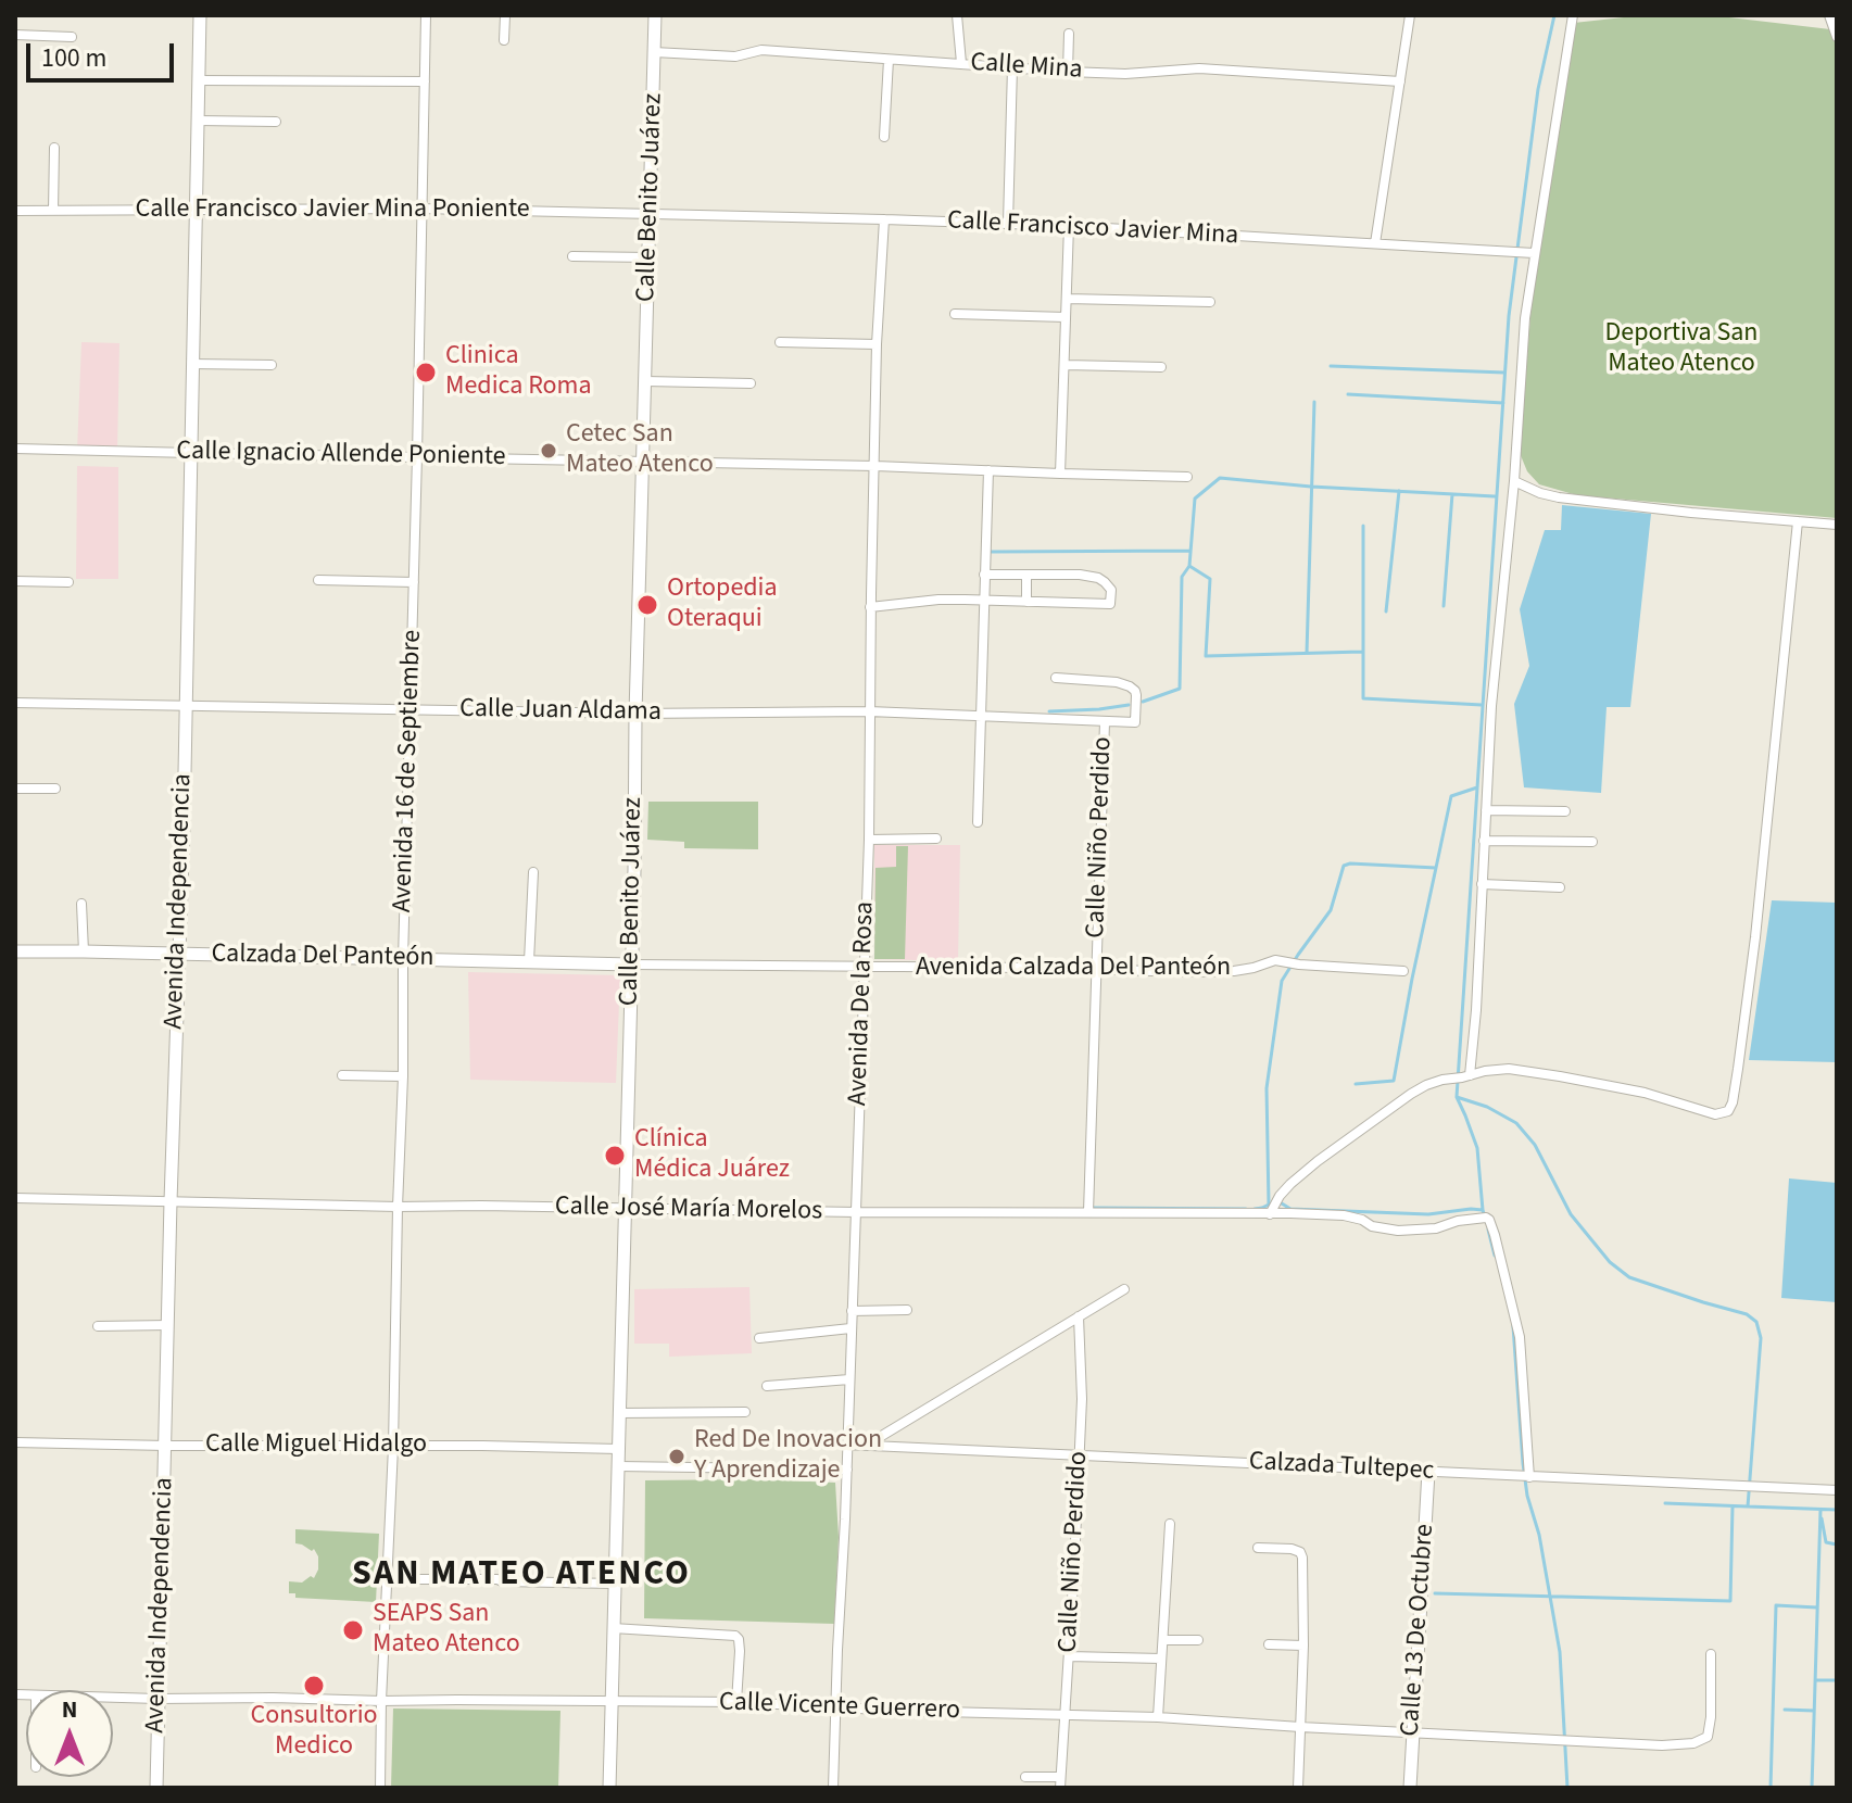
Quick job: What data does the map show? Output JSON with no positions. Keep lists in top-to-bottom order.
{
  "streets": {
    "main road": [
      "Calle Benito Juárez",
      "Avenida Independencia",
      "Calzada Del Panteón",
      "Calle 13 De Octubre"
    ],
    "street": [
      "Calle Mina",
      "Calle Francisco Javier Mina Poniente",
      "Calle Francisco Javier Mina",
      "Calle Ignacio Allende Poniente",
      "Calle Juan Aldama",
      "Avenida 16 de Septiembre",
      "Calle Niño Perdido",
      "Avenida Calzada Del Panteón",
      "Avenida De la Rosa",
      "Calle José María Morelos",
      "Calle Miguel Hidalgo",
      "Calzada Tultepec",
      "Calle Vicente Guerrero"
    ]
  },
  "crossings": [
    ["Calle Mina", "Calle Benito Juárez"],
    ["Calle Benito Juárez", "Calle Francisco Javier Mina Poniente"],
    ["Calle Benito Juárez", "Calle Francisco Javier Mina"],
    ["Calle Benito Juárez", "Calle Ignacio Allende Poniente"],
    ["Calle Benito Juárez", "Calle Juan Aldama"],
    ["Calle Benito Juárez", "Calzada Del Panteón"],
    ["Calle Benito Juárez", "Avenida Calzada Del Panteón"],
    ["Calle Benito Juárez", "Calle José María Morelos"],
    ["Calle Benito Juárez", "Calle Miguel Hidalgo"],
    ["Calle Benito Juárez", "Calle Vicente Guerrero"],
    ["Calle Francisco Javier Mina Poniente", "Calle Francisco Javier Mina"],
    ["Calle Francisco Javier Mina Poniente", "Avenida 16 de Septiembre"],
    ["Calle Francisco Javier Mina Poniente", "Avenida Independencia"],
    ["Calle Francisco Javier Mina", "Avenida De la Rosa"],
    ["Calle Ignacio Allende Poniente", "Avenida 16 de Septiembre"],
    ["Calle Ignacio Allende Poniente", "Avenida Independencia"],
    ["Calle Ignacio Allende Poniente", "Avenida De la Rosa"],
    ["Calle Juan Aldama", "Avenida 16 de Septiembre"],
    ["Calle Juan Aldama", "Calle Niño Perdido"],
    ["Calle Juan Aldama", "Avenida Independencia"],
    ["Calle Juan Aldama", "Avenida De la Rosa"],
    ["Avenida 16 de Septiembre", "Calzada Del Panteón"],
    ["Avenida 16 de Septiembre", "Calle José María Morelos"],
    ["Avenida 16 de Septiembre", "Calle Miguel Hidalgo"],
    ["Avenida 16 de Septiembre", "Calle Vicente Guerrero"],
    ["Calle Niño Perdido", "Avenida Calzada Del Panteón"],
    ["Calle Niño Perdido", "Calle José María Morelos"],
    ["Calle Niño Perdido", "Calzada Tultepec"],
    ["Calle Niño Perdido", "Calle Vicente Guerrero"],
    ["Avenida Independencia", "Calzada Del Panteón"],
    ["Avenida Independencia", "Calle José María Morelos"],
    ["Avenida Independencia", "Calle Miguel Hidalgo"],
    ["Avenida Independencia", "Calle Vicente Guerrero"],
    ["Calzada Del Panteón", "Avenida Calzada Del Panteón"],
    ["Avenida Calzada Del Panteón", "Avenida De la Rosa"],
    ["Avenida De la Rosa", "Calle José María Morelos"],
    ["Avenida De la Rosa", "Calzada Tultepec"],
    ["Avenida De la Rosa", "Calle Vicente Guerrero"],
    ["Calle José María Morelos", "Calzada Tultepec"],
    ["Calzada Tultepec", "Calle 13 De Octubre"],
    ["Calle 13 De Octubre", "Calle Vicente Guerrero"]
  ],
  "districts": ["SAN MATEO ATENCO"],
  "parks": ["Deportiva San Mateo Atenco"],
  "places": [
    "Clinica Medica Roma",
    "Cetec San Mateo Atenco",
    "Ortopedia Oteraqui",
    "Clínica Médica Juárez",
    "Red De Inovacion Y Aprendizaje",
    "SEAPS San Mateo Atenco",
    "Consultorio Medico"
  ],
  "scale_bar": "100 m",
  "north": "top"
}
